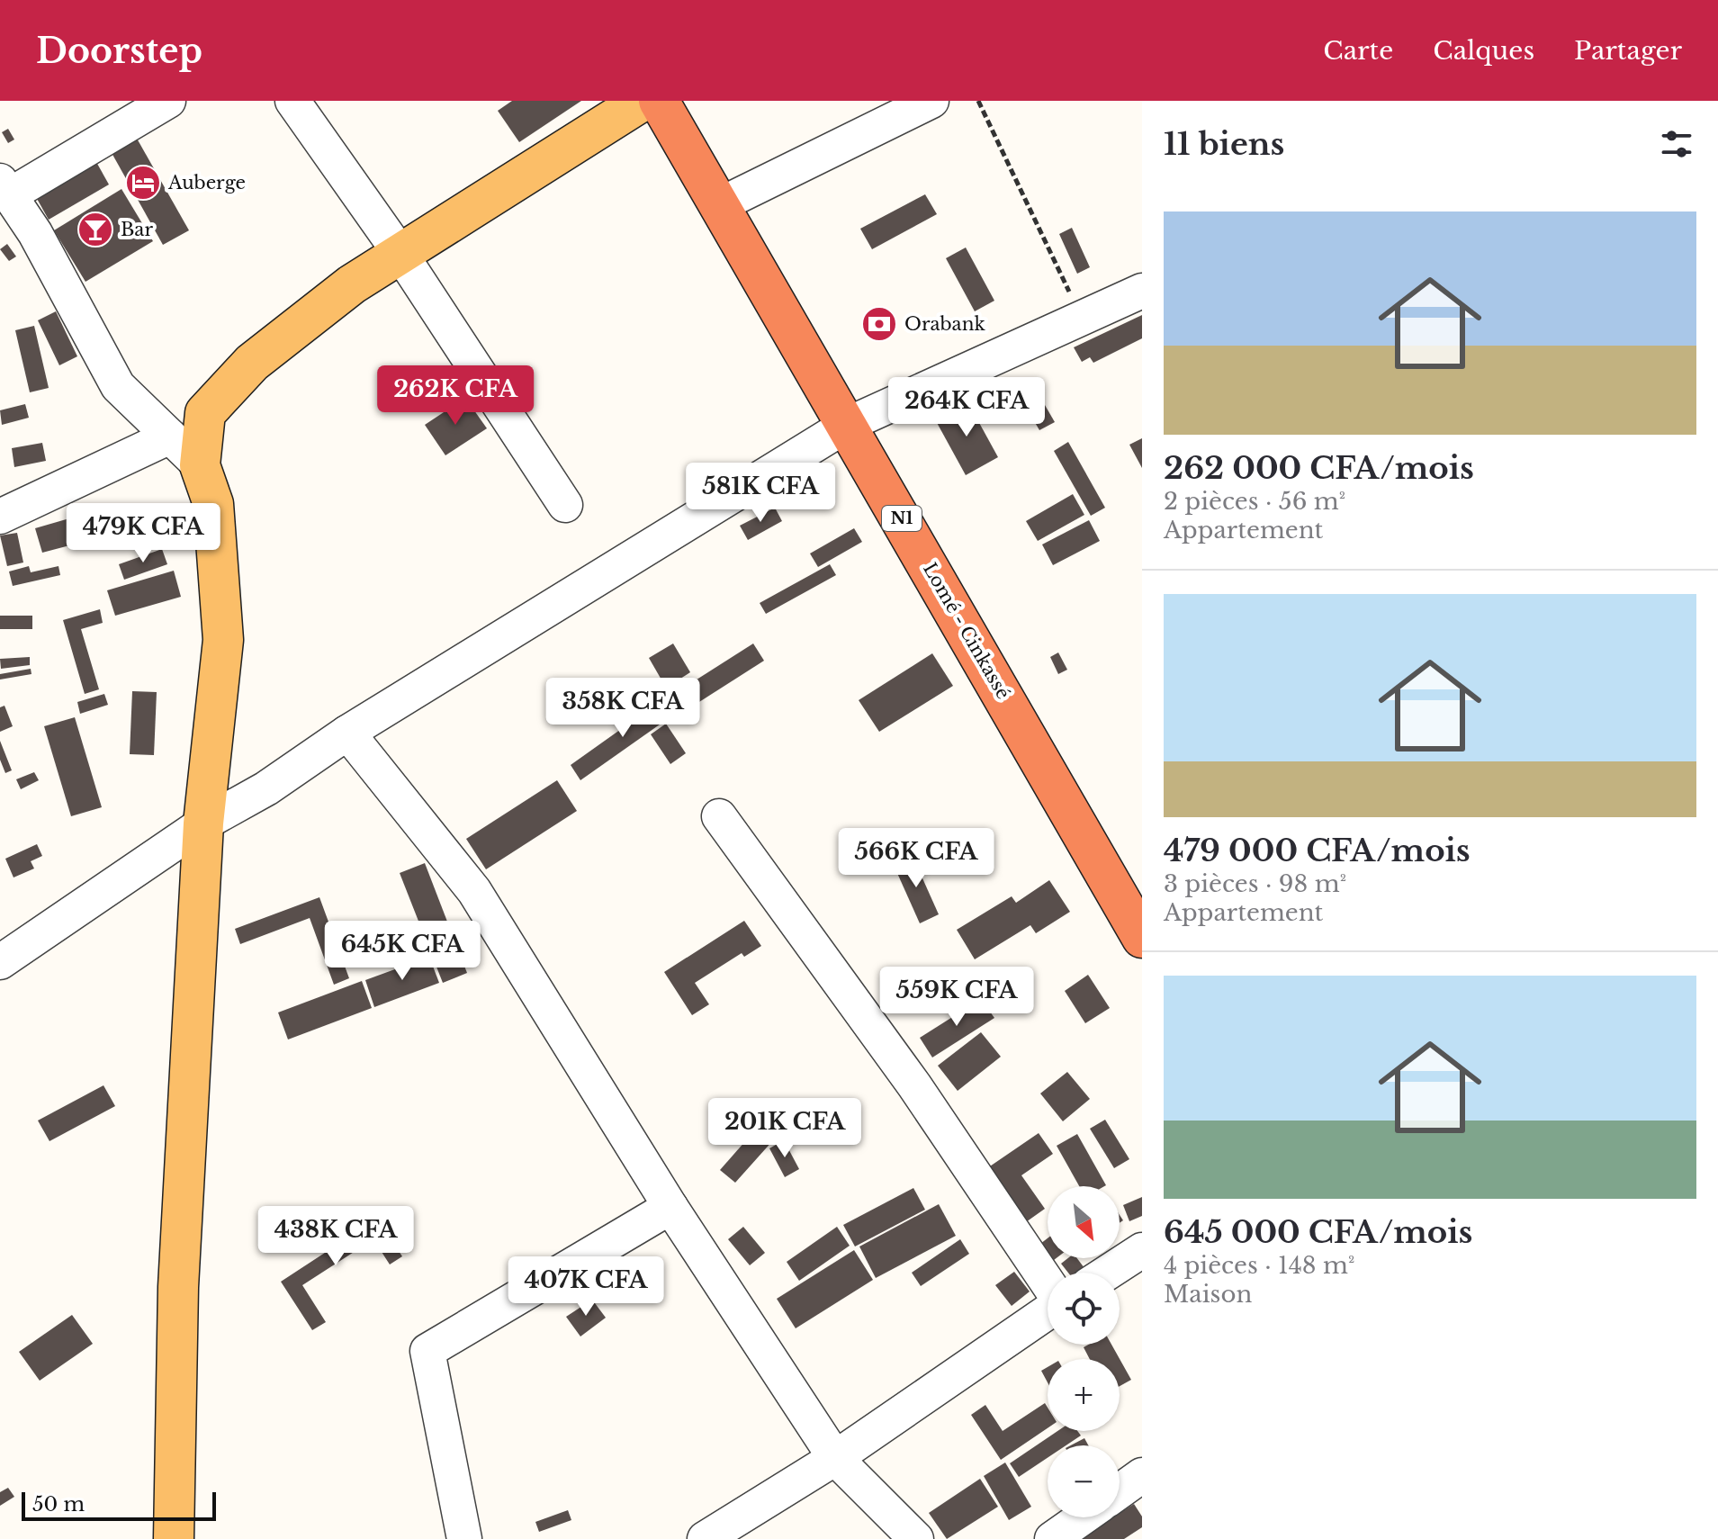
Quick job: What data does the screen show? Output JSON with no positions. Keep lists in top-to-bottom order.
{
  "streets": {
    "highway": ["N1", "Lomé - Cinkassé"]
  },
  "places": {
    "hotel": ["Auberge"],
    "bar": ["Bar"],
    "bank": ["Orabank"]
  },
  "scale_bar": "50 m",
  "north": "bottom right",
  "page": {
    "header": "Doorstep",
    "nav": ["Carte", "Calques", "Partager"],
    "heading": "11 biens",
    "list": [
      {
        "name": "262 000 CFA/mois",
        "note": "2 pièces · 56 m² · Appartement"
      },
      {
        "name": "479 000 CFA/mois",
        "note": "3 pièces · 98 m² · Appartement"
      },
      {
        "name": "645 000 CFA/mois",
        "note": "4 pièces · 148 m² · Maison"
      }
    ],
    "price": [
      "262K CFA",
      "264K CFA",
      "581K CFA",
      "479K CFA",
      "358K CFA",
      "566K CFA",
      "645K CFA",
      "559K CFA",
      "201K CFA",
      "438K CFA",
      "407K CFA"
    ],
    "map_buttons": ["+", "−"],
    "scale": "50 m"
  }
}
